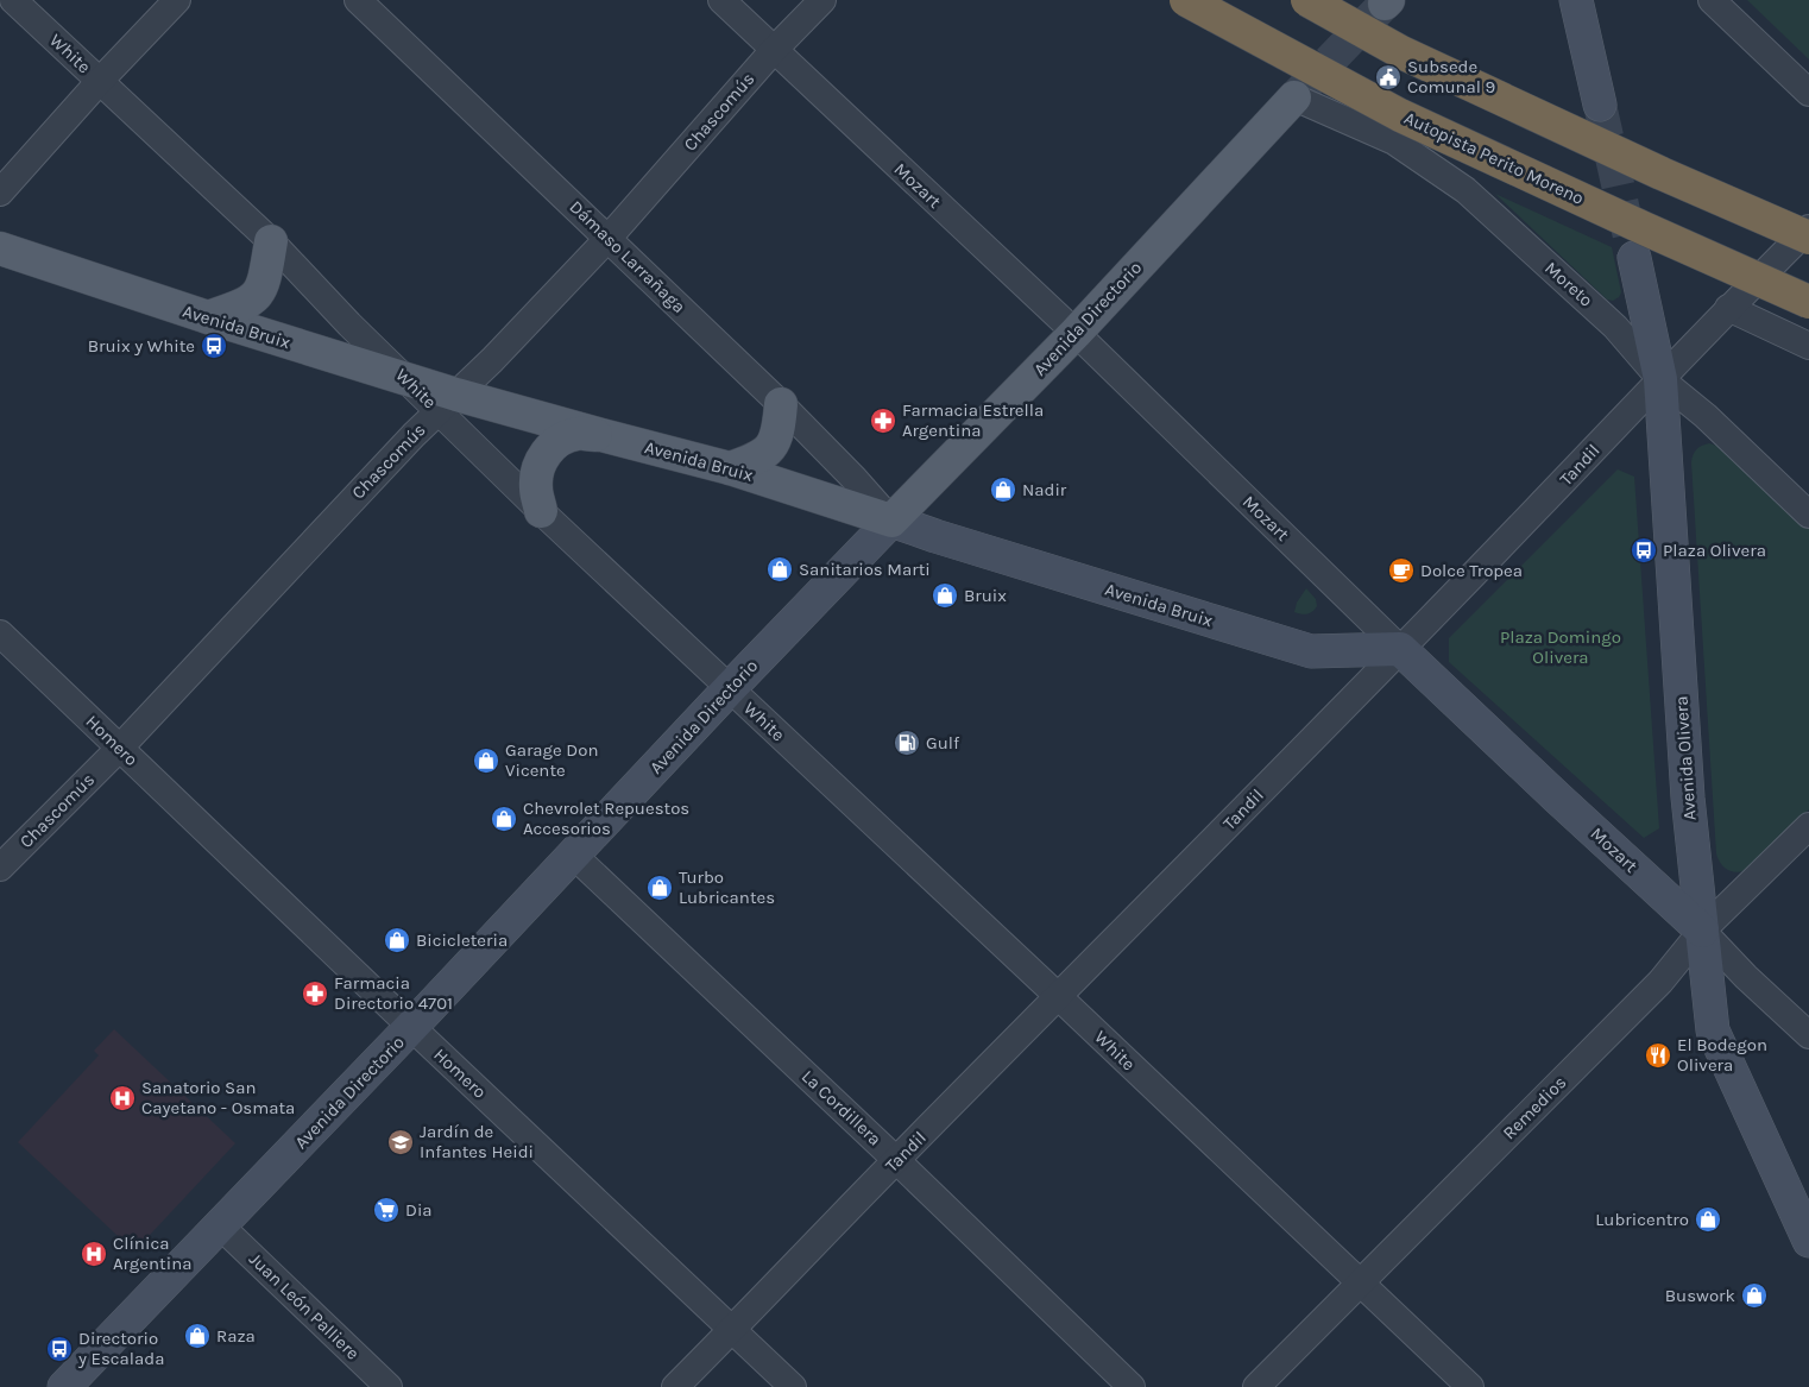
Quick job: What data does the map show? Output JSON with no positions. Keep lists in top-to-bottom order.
{
  "streets": {
    "highway": ["Autopista Perito Moreno"],
    "main road": [
      "Mozart",
      "Avenida Directorio",
      "Avenida Bruix",
      "Avenida Olivera"
    ],
    "street": [
      "White",
      "Chascomús",
      "Dámaso Larrañaga",
      "Moreto",
      "Tandil",
      "Homero",
      "La Cordillera",
      "Remedios",
      "Juan León Palliere"
    ]
  },
  "crossings": [
    ["White", "Chascomús"],
    ["White", "Avenida Directorio"],
    ["White", "Avenida Bruix"],
    ["White", "Tandil"],
    ["White", "Remedios"],
    ["Chascomús", "Mozart"],
    ["Chascomús", "Dámaso Larrañaga"],
    ["Chascomús", "Avenida Bruix"],
    ["Chascomús", "Homero"],
    ["Mozart", "Avenida Directorio"],
    ["Mozart", "Avenida Bruix"],
    ["Mozart", "Tandil"],
    ["Mozart", "Avenida Olivera"],
    ["Mozart", "Remedios"],
    ["Dámaso Larrañaga", "Avenida Directorio"],
    ["Dámaso Larrañaga", "Avenida Bruix"],
    ["Moreto", "Avenida Directorio"],
    ["Moreto", "Tandil"],
    ["Moreto", "Avenida Olivera"],
    ["Avenida Directorio", "Avenida Bruix"],
    ["Avenida Directorio", "Homero"],
    ["Avenida Directorio", "La Cordillera"],
    ["Avenida Directorio", "Juan León Palliere"],
    ["Avenida Bruix", "Tandil"],
    ["Tandil", "Homero"],
    ["Tandil", "Avenida Olivera"],
    ["Tandil", "La Cordillera"],
    ["Avenida Olivera", "Remedios"]
  ],
  "parks": ["Plaza Domingo Olivera"],
  "places": {
    "public building": ["Subsede Comunal 9"],
    "bus stop": ["Bruix y White", "Plaza Olivera", "Directorio y Escalada"],
    "pharmacy": ["Farmacia Estrella Argentina", "Farmacia Directorio 4701"],
    "shop": [
      "Nadir",
      "Sanitarios Marti",
      "Bruix",
      "Garage Don Vicente",
      "Chevrolet Repuestos Accesorios",
      "Turbo Lubricantes",
      "Bicicleteria",
      "Lubricentro",
      "Buswork",
      "Raza"
    ],
    "cafe": ["Dolce Tropea"],
    "fuel station": ["Gulf"],
    "restaurant": ["El Bodegon Olivera"],
    "hospital": ["Sanatorio San Cayetano - Osmata", "Clínica Argentina"],
    "school or university": ["Jardín de Infantes Heidi"],
    "supermarket": ["Dia"]
  }
}
